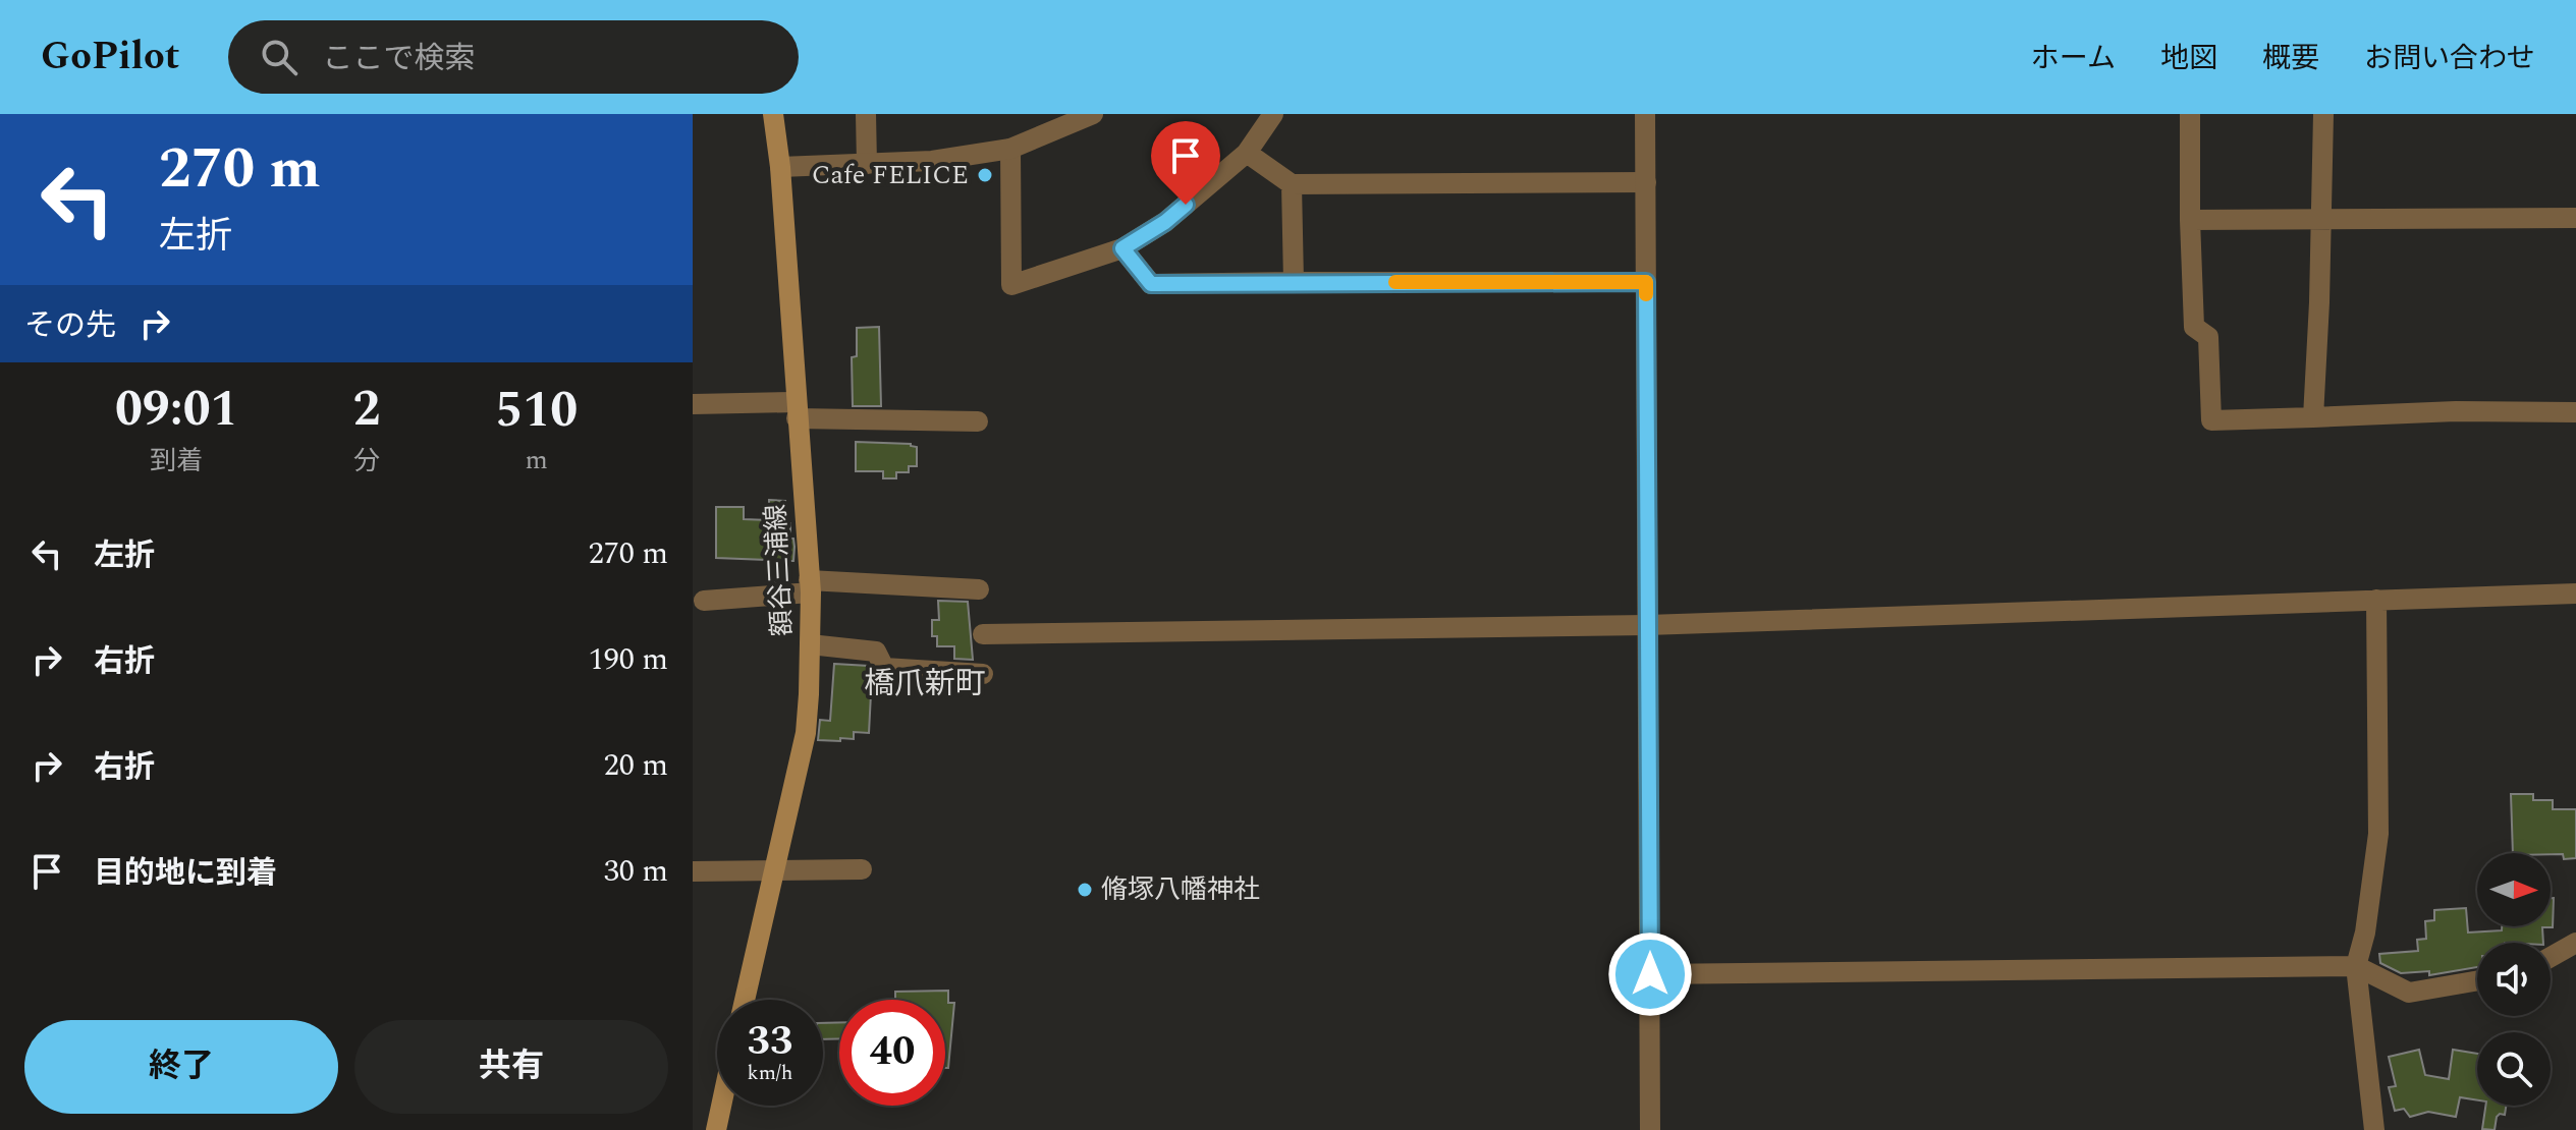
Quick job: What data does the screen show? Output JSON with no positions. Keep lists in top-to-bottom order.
{
  "streets": {
    "main road": ["額谷三浦線"]
  },
  "districts": ["橋爪新町"],
  "places": ["Cafe FELICE", "脩塚八幡神社"],
  "north": "right",
  "page": {
    "header": "GoPilot",
    "search": "ここで検索",
    "nav": [
      "ホーム",
      "地図",
      "概要",
      "お問い合わせ"
    ],
    "turn": ["270 m", "左折"],
    "then": "その先",
    "eta": [
      "09:01",
      "到着",
      "2",
      "分",
      "510",
      "m"
    ],
    "list": [
      {
        "name": "左折",
        "value": "270 m"
      },
      {
        "name": "右折",
        "value": "190 m"
      },
      {
        "name": "右折",
        "value": "20 m"
      },
      {
        "name": "目的地に到着",
        "value": "30 m"
      }
    ],
    "speed": "33 km/h",
    "limit": "40",
    "buttons": ["終了", "共有"]
  }
}
